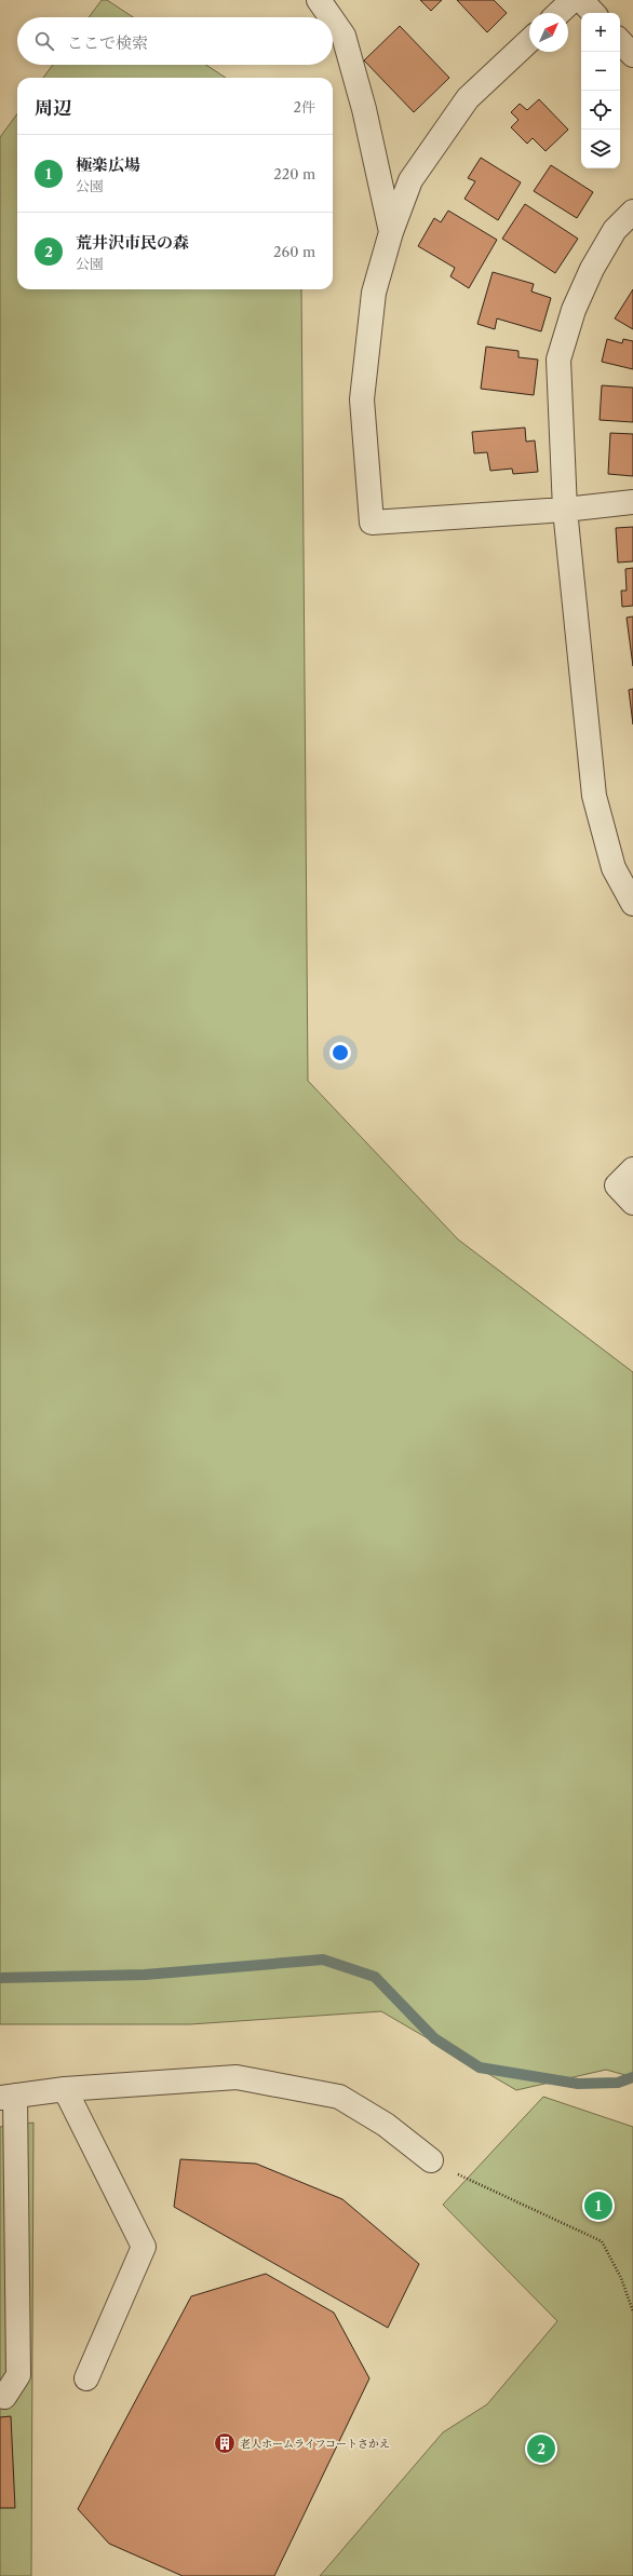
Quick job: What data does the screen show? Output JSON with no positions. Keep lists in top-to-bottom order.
{
  "places": {
    "building": ["老人ホームライフコートさかえ"]
  },
  "north": "top right",
  "page": {
    "map_buttons": ["+", "−"],
    "search": "ここで検索",
    "heading": ["周辺", "2件"],
    "list": [
      {
        "mark": "1",
        "name": "極楽広場",
        "note": "公園",
        "value": "220 m"
      },
      {
        "mark": "2",
        "name": "荒井沢市民の森",
        "note": "公園",
        "value": "260 m"
      }
    ],
    "pins": ["1", "2"]
  }
}
